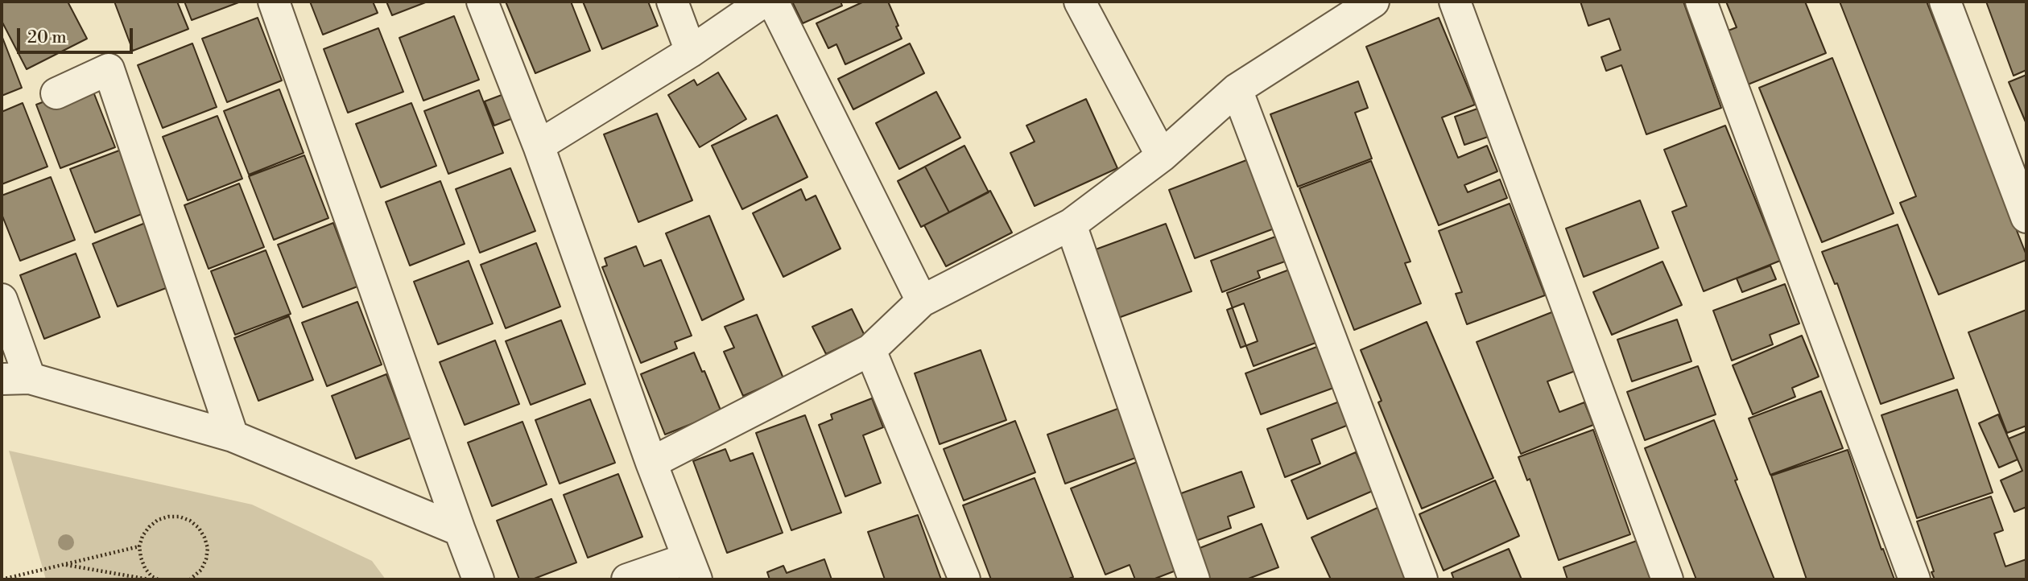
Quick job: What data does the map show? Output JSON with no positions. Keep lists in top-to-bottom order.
{
  "scale_bar": "20 m"
}
